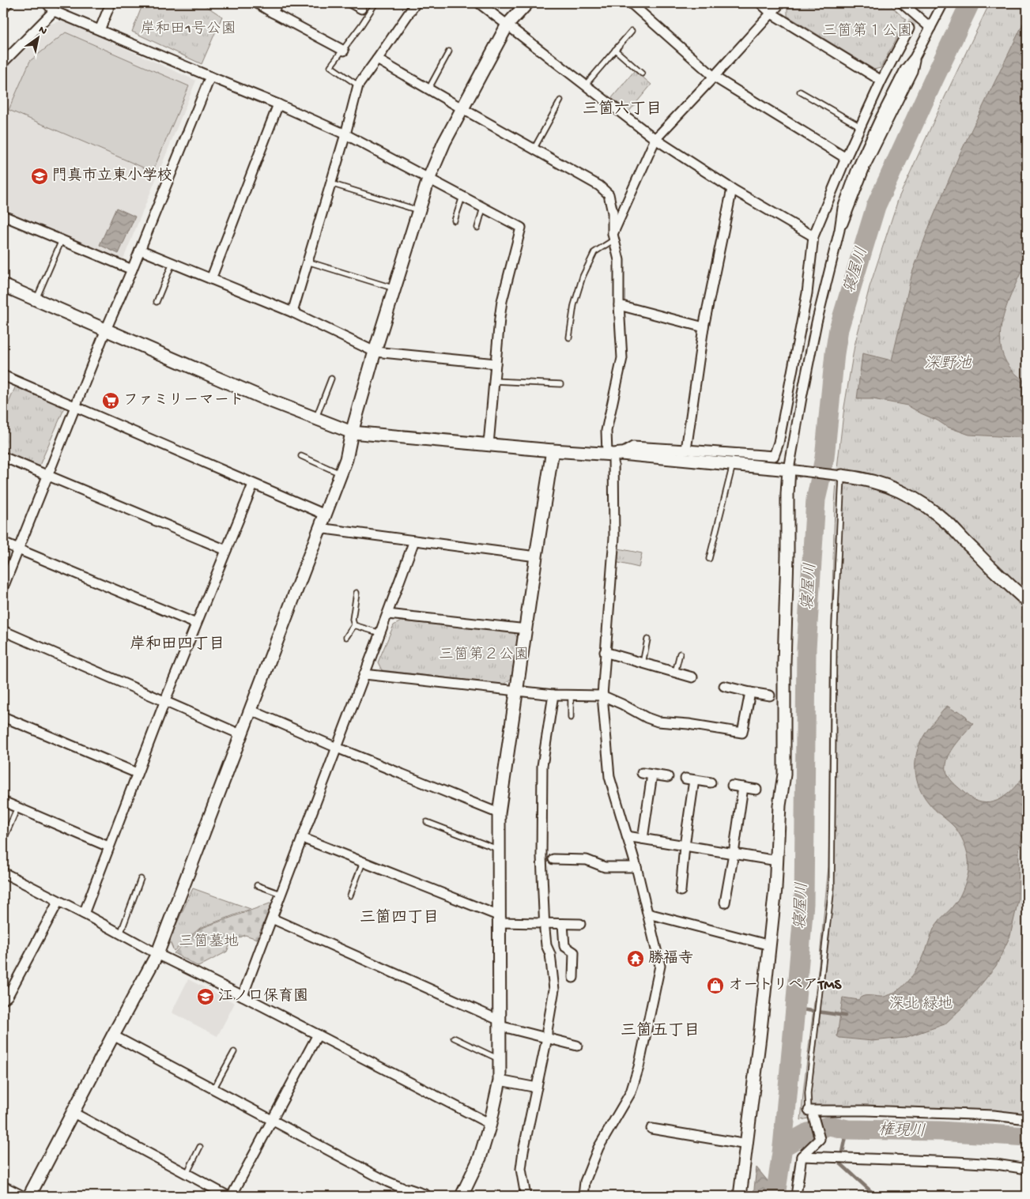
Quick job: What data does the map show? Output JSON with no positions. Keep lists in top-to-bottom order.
{
  "districts": [
    "三箇六丁目",
    "岸和田四丁目",
    "三箇四丁目",
    "三箇五丁目"
  ],
  "water": ["寝屋川", "深野池", "権現川"],
  "parks": [
    "岸和田1号公園",
    "三箇第１公園",
    "三箇第２公園",
    "三箇墓地",
    "深北 緑地"
  ],
  "places": {
    "school or university": ["門真市立東小学校", "江ノ口保育園"],
    "supermarket": ["ファミリーマート"],
    "temple": ["勝福寺"],
    "shop": ["オートリペアTMS"]
  },
  "north": "top right"
}
